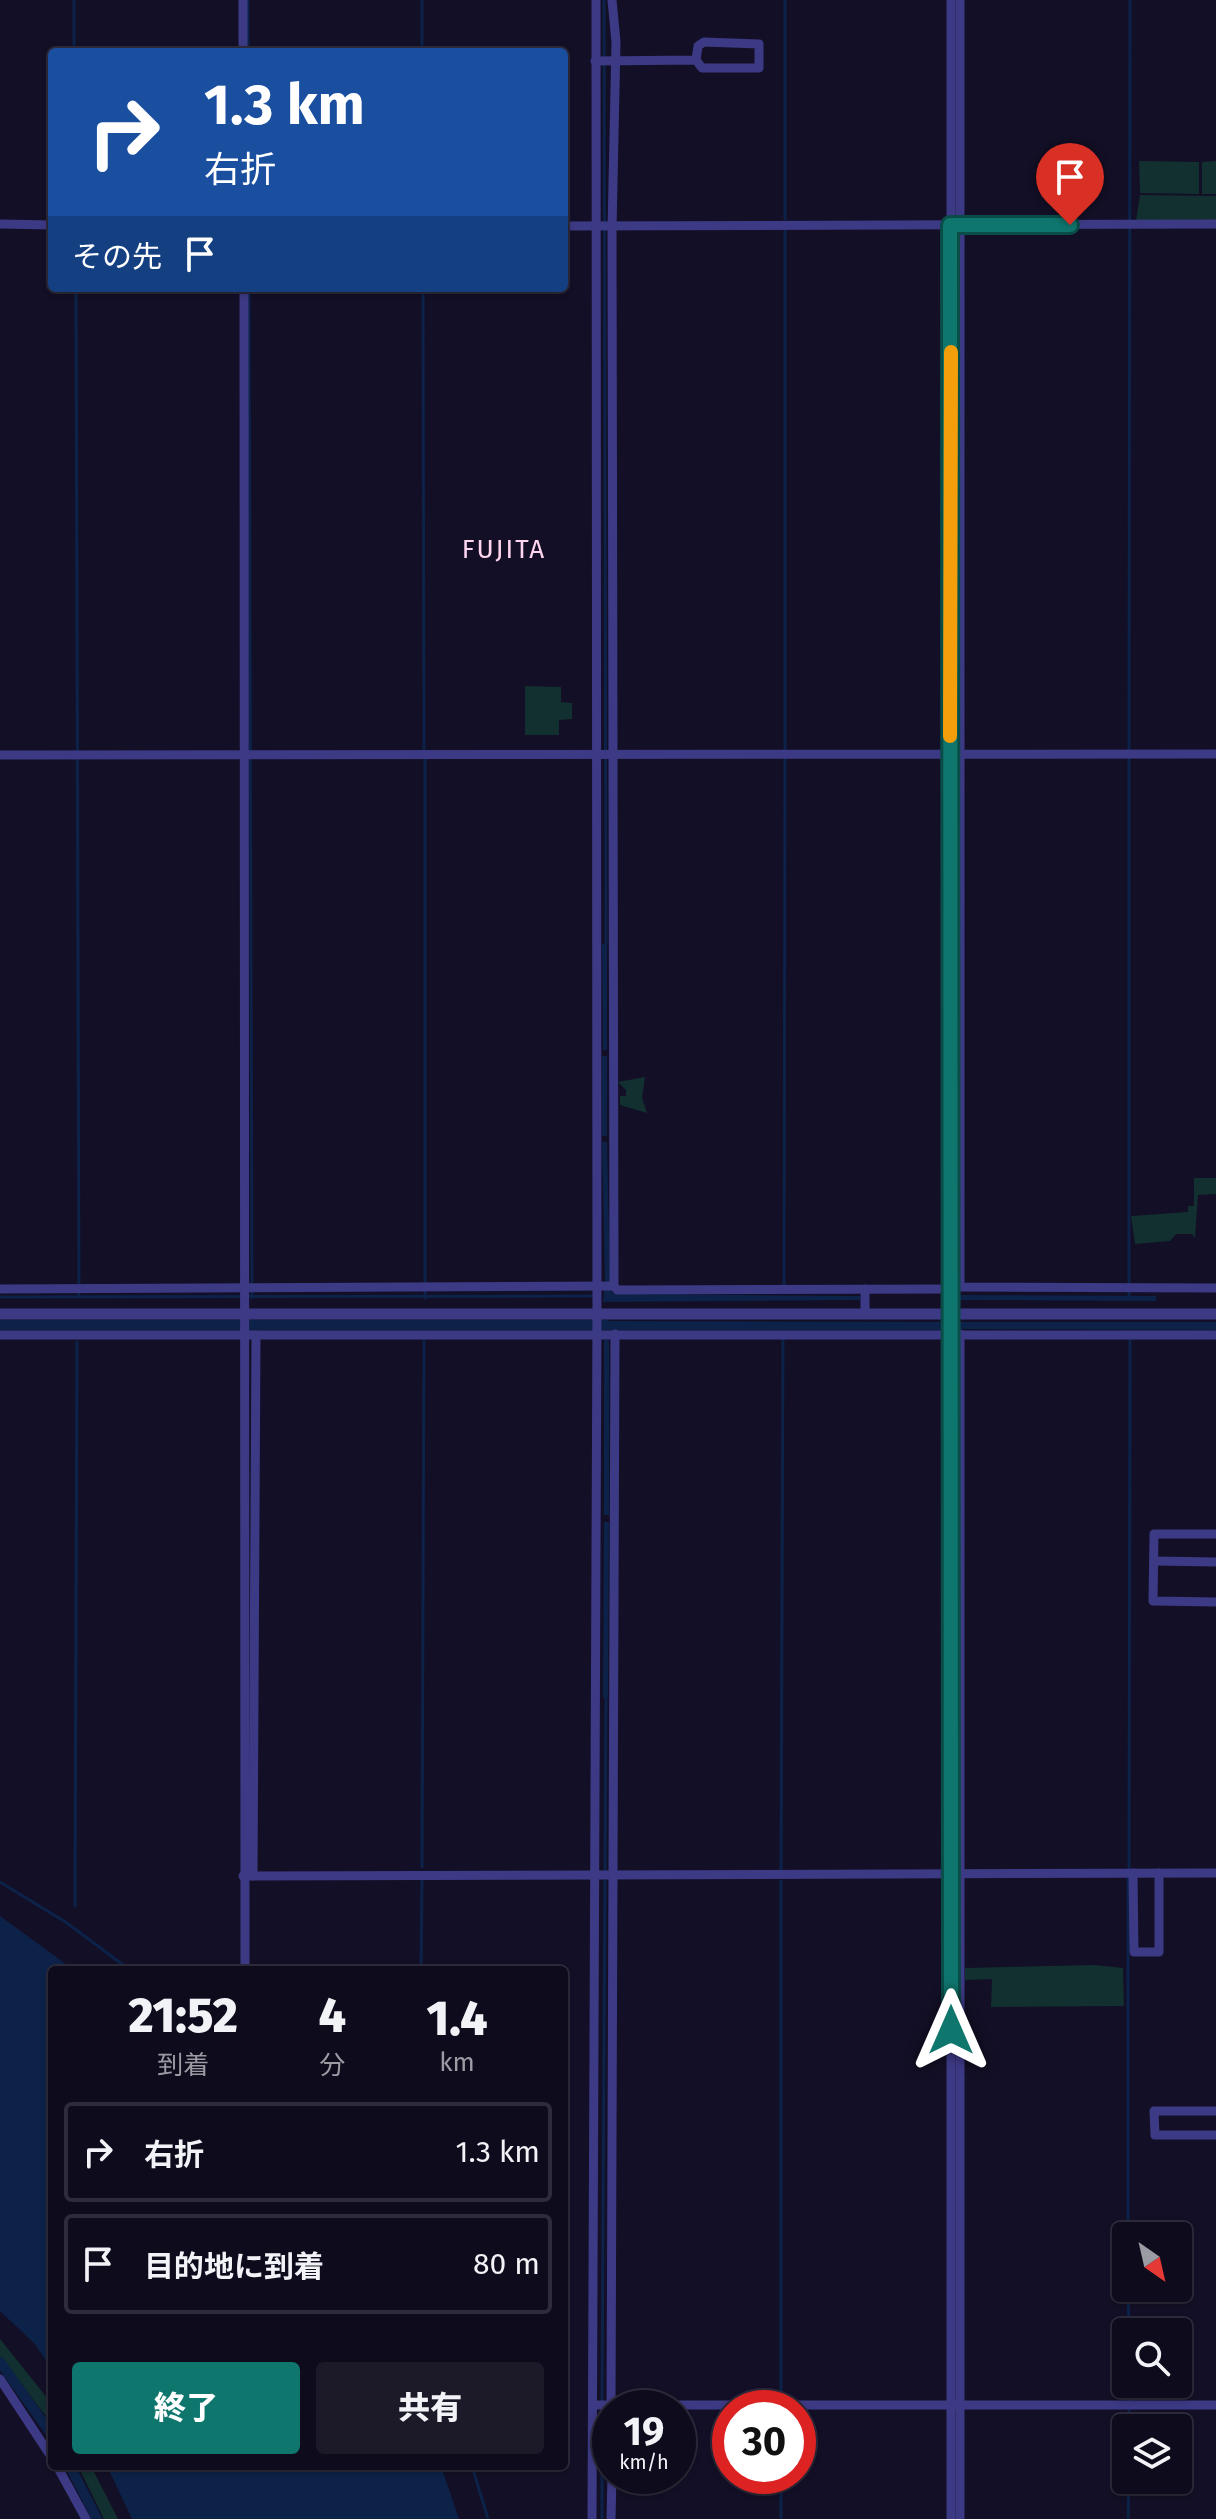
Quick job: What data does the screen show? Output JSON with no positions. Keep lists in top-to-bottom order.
{
  "districts": ["FUJITA"],
  "north": "bottom right",
  "page": {
    "turn": ["1.3 km", "右折"],
    "then": "その先",
    "eta": [
      "21:52",
      "到着",
      "4",
      "分",
      "1.4",
      "km"
    ],
    "list": [
      {
        "name": "右折",
        "value": "1.3 km"
      },
      {
        "name": "目的地に到着",
        "value": "80 m"
      }
    ],
    "buttons": ["終了", "共有"],
    "speed": "19 km/h",
    "limit": "30"
  }
}
